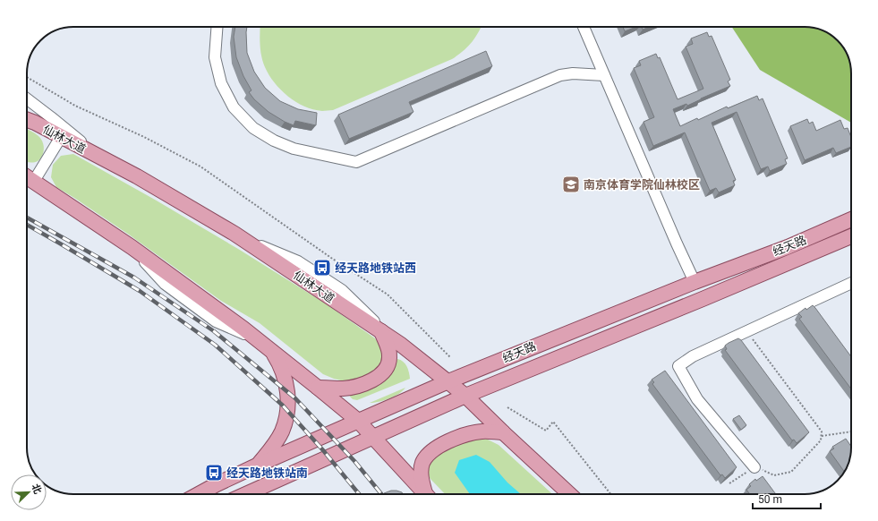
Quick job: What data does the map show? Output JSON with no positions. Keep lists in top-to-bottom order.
{
  "streets": {
    "main road": ["仙林大道", "经天路"]
  },
  "crossings": [
    ["仙林大道", "经天路"]
  ],
  "places": {
    "school or university": ["南京体育学院仙林校区"],
    "bus stop": ["经天路地铁站西", "经天路地铁站南"]
  },
  "scale_bar": "50 m",
  "north": "top right"
}
